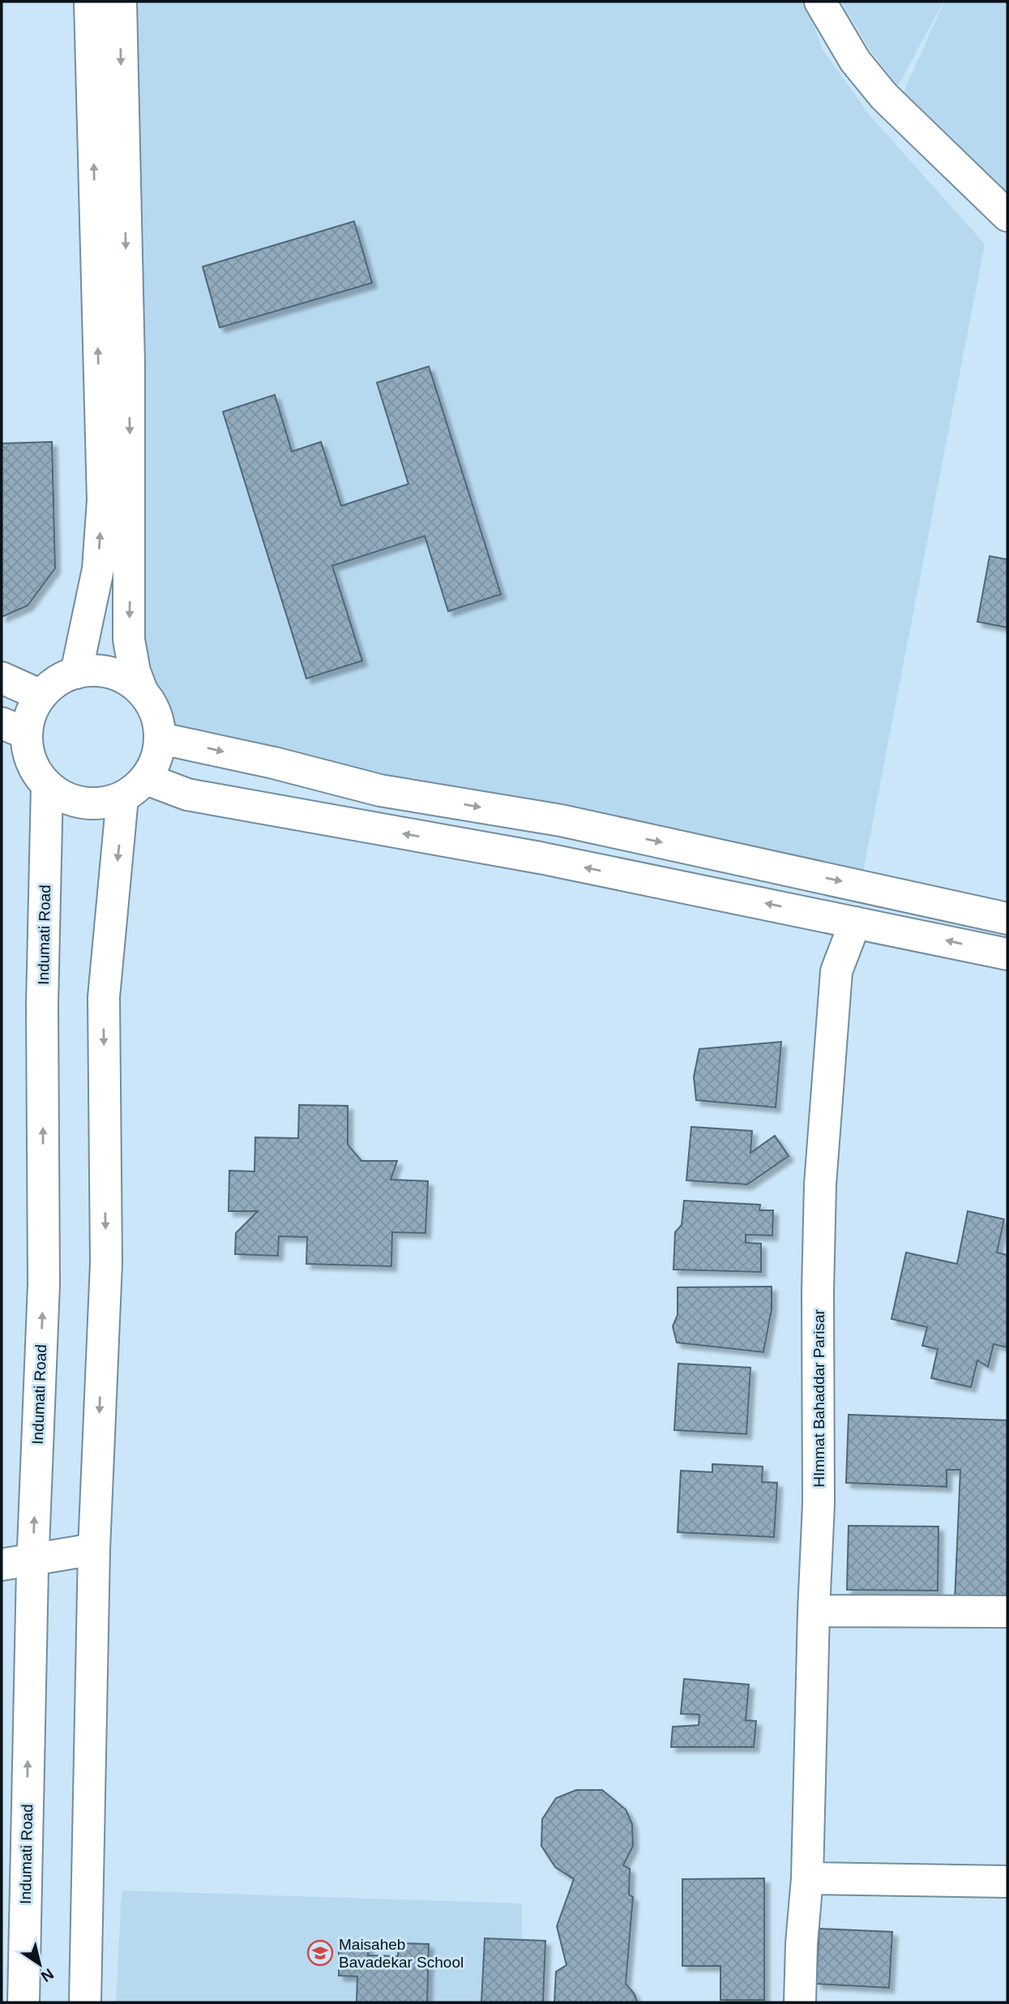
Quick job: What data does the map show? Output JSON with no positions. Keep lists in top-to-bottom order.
{
  "streets": {
    "main road": ["Indumati Road", "HImmat Bahaddar Parisar"]
  },
  "places": {
    "school or university": ["Maisaheb Bavadekar School"]
  },
  "north": "bottom right"
}
